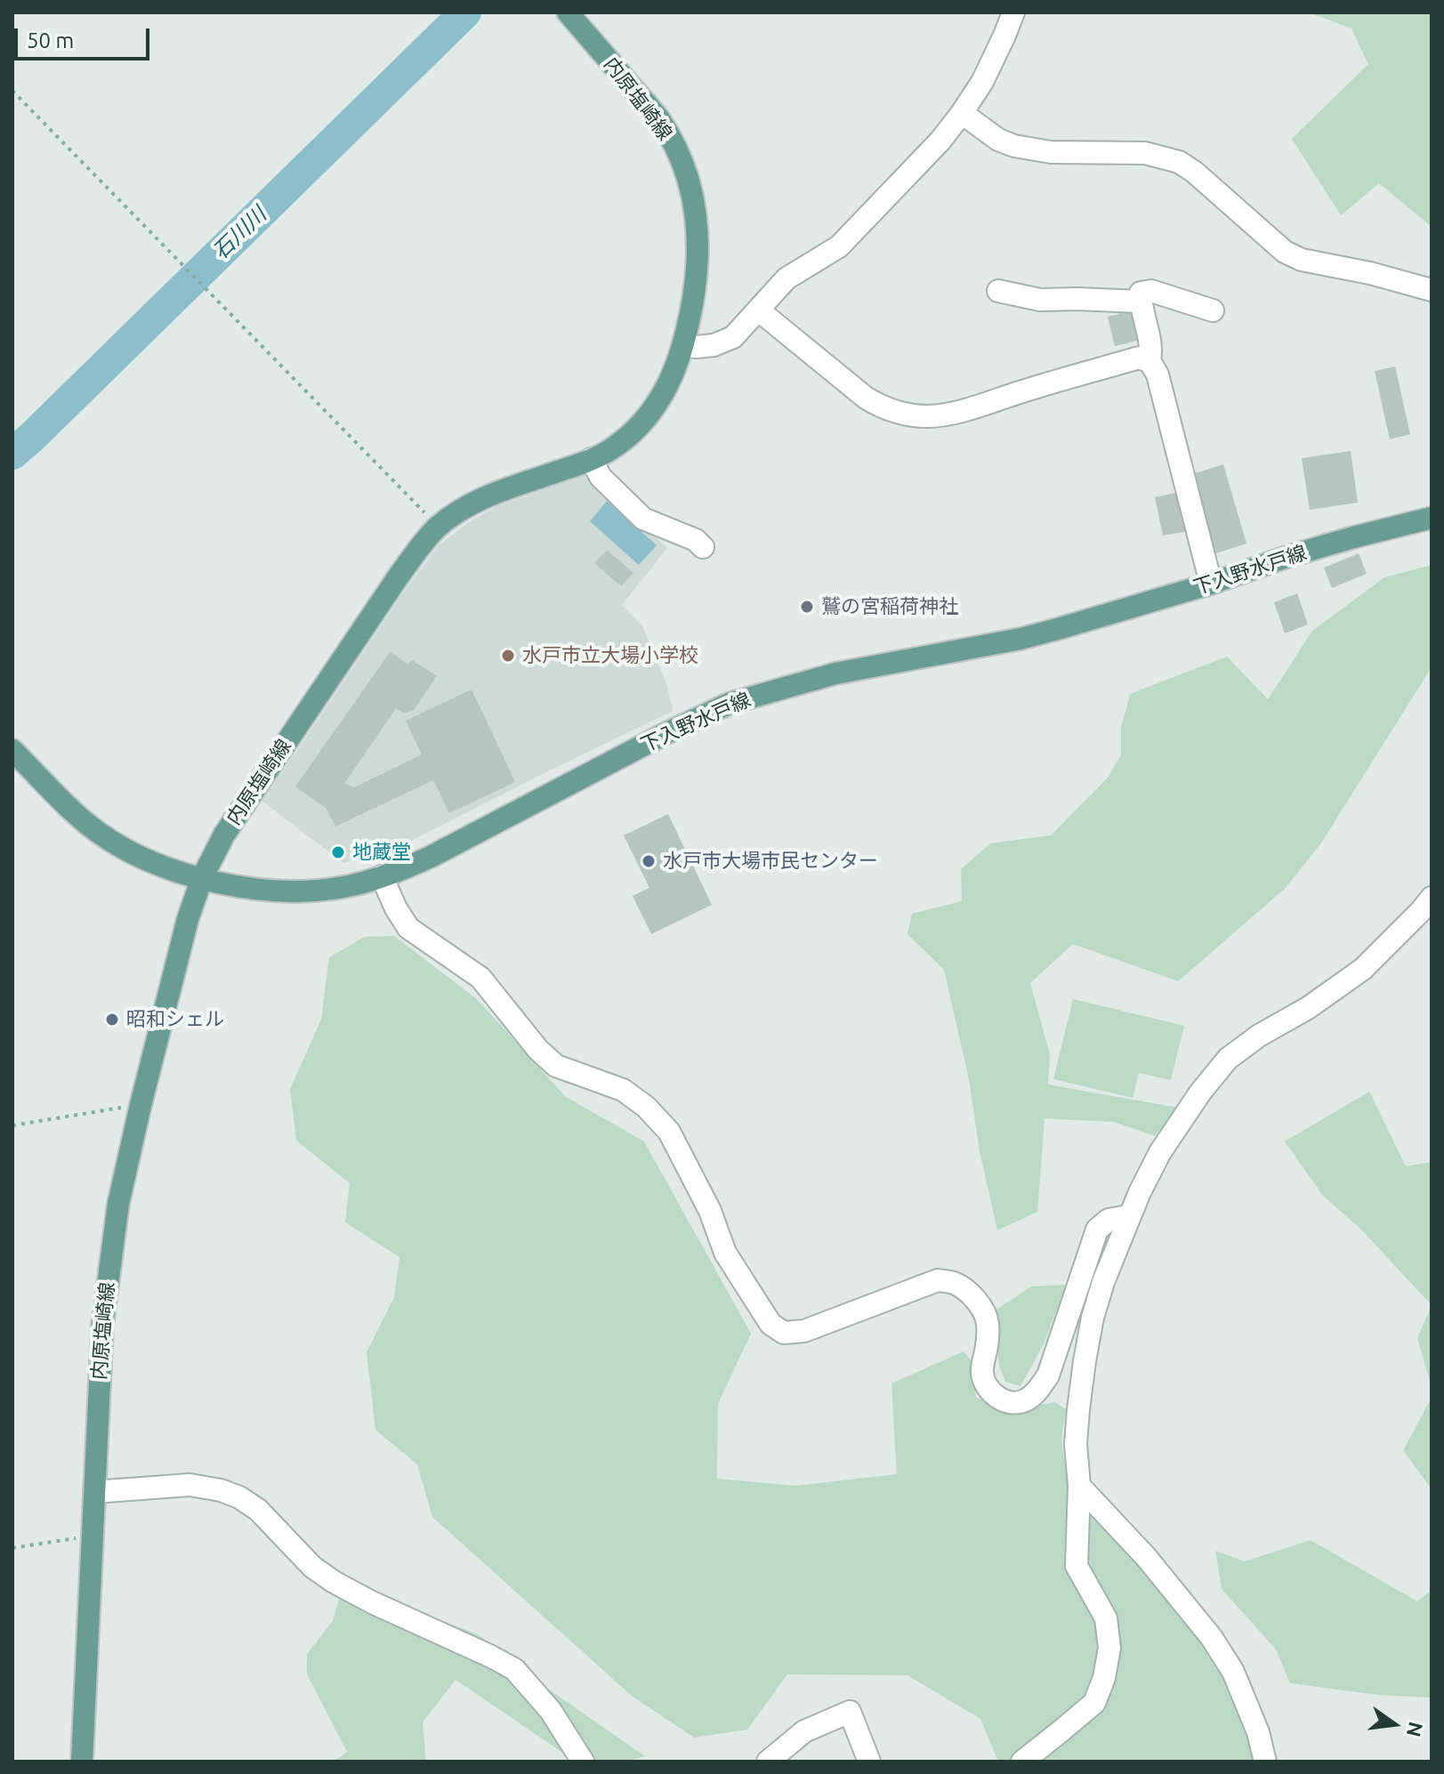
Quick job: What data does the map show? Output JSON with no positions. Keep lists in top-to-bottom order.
{
  "streets": {
    "main road": ["内原塩崎線", "下入野水戸線"]
  },
  "crossings": [
    ["内原塩崎線", "下入野水戸線"]
  ],
  "water": ["石川川"],
  "places": [
    "鷲の宮稲荷神社",
    "水戸市立大場小学校",
    "地蔵堂",
    "水戸市大場市民センター",
    "昭和シェル"
  ],
  "scale_bar": "50 m",
  "north": "right"
}
